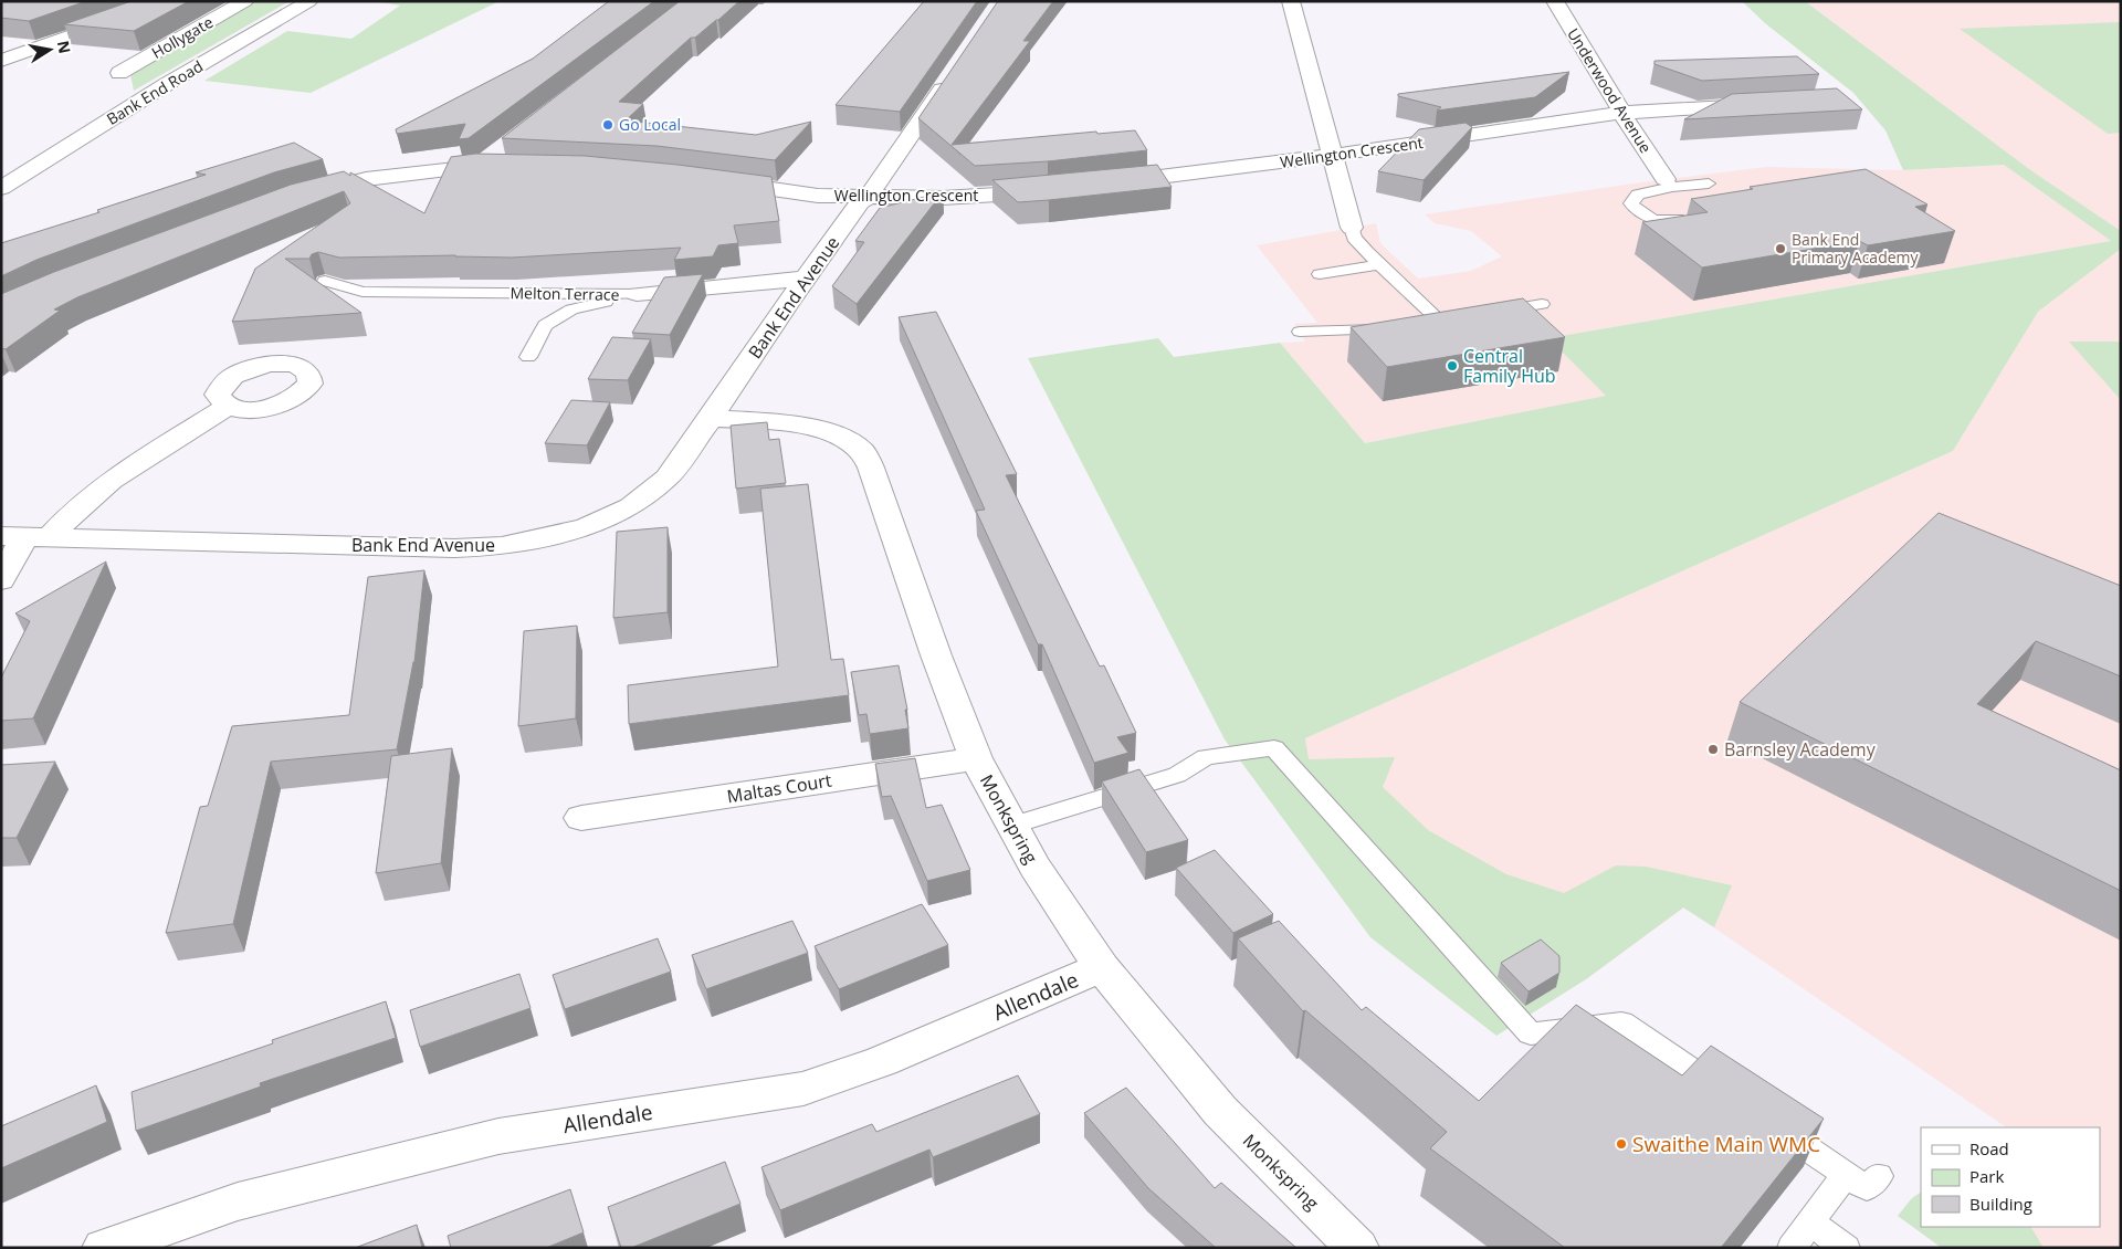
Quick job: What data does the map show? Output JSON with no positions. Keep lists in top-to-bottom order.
{
  "streets": {
    "street": [
      "Hollygate",
      "Underwood Avenue",
      "Bank End Road",
      "Wellington Crescent",
      "Melton Terrace",
      "Bank End Avenue",
      "Maltas Court",
      "Monkspring",
      "Allendale"
    ]
  },
  "crossings": [
    ["Underwood Avenue", "Wellington Crescent"],
    ["Wellington Crescent", "Bank End Avenue"],
    ["Melton Terrace", "Bank End Avenue"],
    ["Bank End Avenue", "Monkspring"],
    ["Maltas Court", "Monkspring"],
    ["Monkspring", "Allendale"]
  ],
  "places": [
    "Go Local",
    "Bank End Primary Academy",
    "Central Family Hub",
    "Barnsley Academy",
    "Swaithe Main WMC"
  ],
  "legend": ["Road", "Park", "Building"],
  "north": "right"
}
